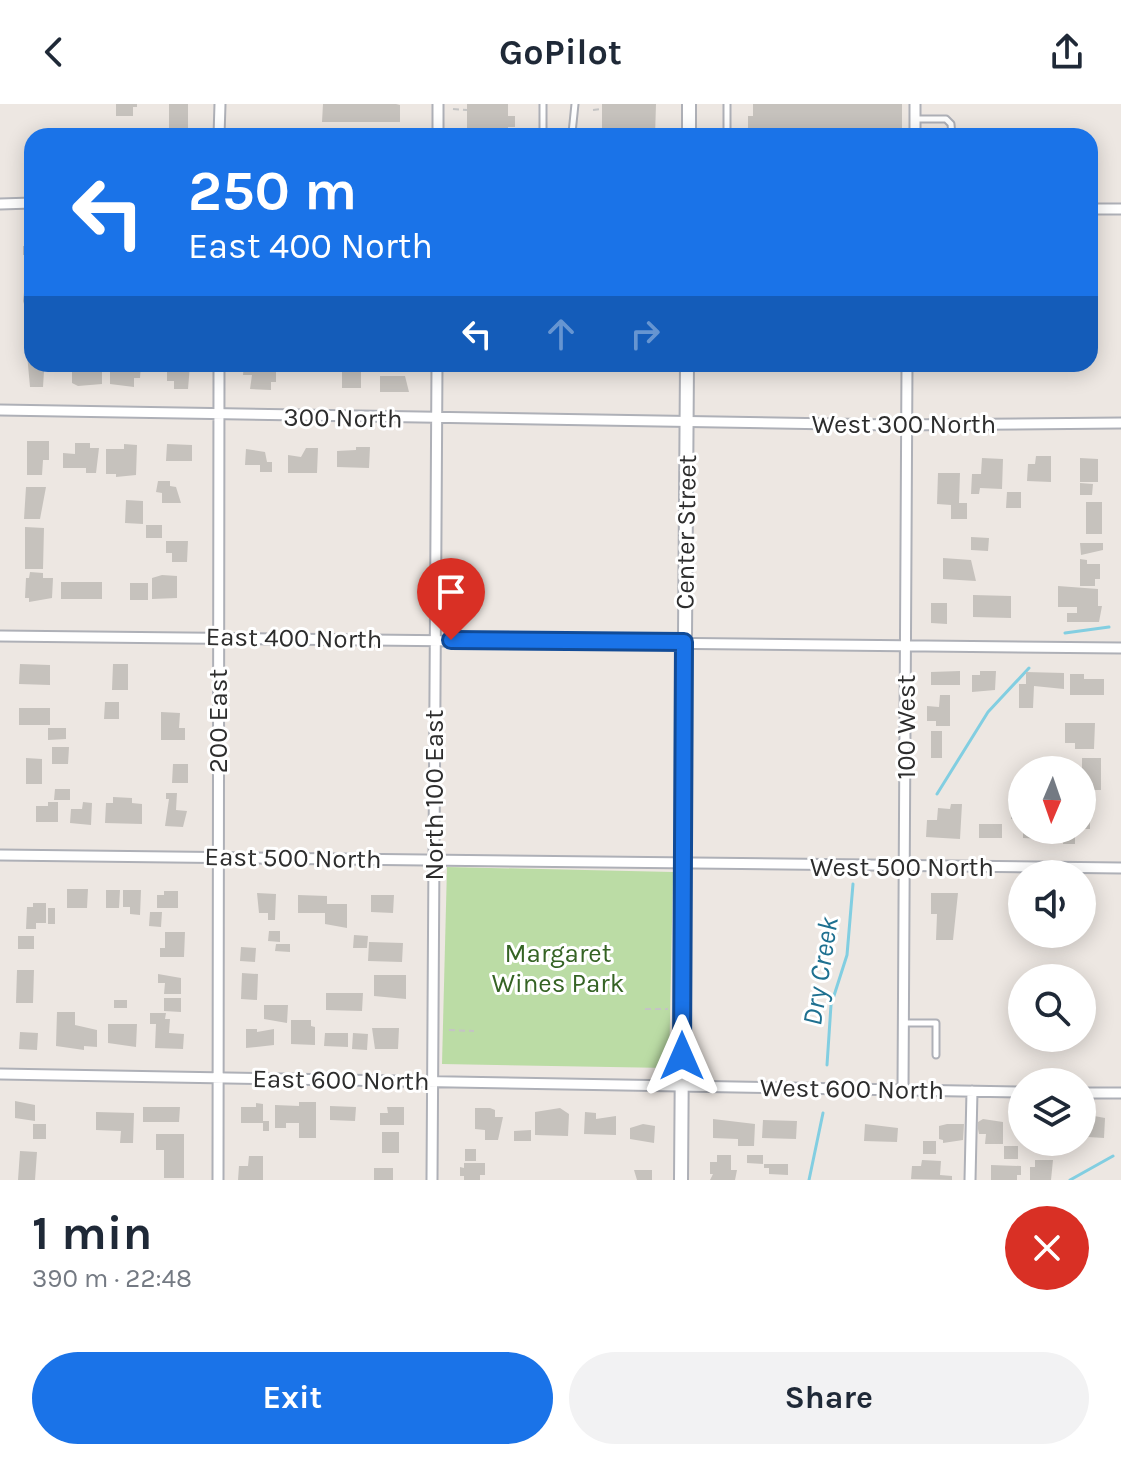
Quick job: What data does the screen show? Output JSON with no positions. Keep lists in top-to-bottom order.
{
  "streets": {
    "street": [
      "300 North",
      "West 300 North",
      "Center Street",
      "East 400 North",
      "200 East",
      "100 West",
      "North 100 East",
      "East 500 North",
      "West 500 North",
      "East 600 North",
      "West 600 North"
    ]
  },
  "crossings": [
    ["300 North", "West 300 North"],
    ["300 North", "Center Street"],
    ["300 North", "200 East"],
    ["300 North", "North 100 East"],
    ["West 300 North", "Center Street"],
    ["West 300 North", "100 West"],
    ["Center Street", "East 400 North"],
    ["Center Street", "East 500 North"],
    ["Center Street", "West 500 North"],
    ["Center Street", "East 600 North"],
    ["Center Street", "West 600 North"],
    ["East 400 North", "200 East"],
    ["East 400 North", "100 West"],
    ["East 400 North", "North 100 East"],
    ["200 East", "East 500 North"],
    ["200 East", "East 600 North"],
    ["100 West", "West 500 North"],
    ["100 West", "West 600 North"],
    ["North 100 East", "East 500 North"],
    ["North 100 East", "East 600 North"],
    ["East 500 North", "West 500 North"],
    ["East 600 North", "West 600 North"]
  ],
  "water": ["Dry Creek"],
  "parks": ["Margaret Wines Park"],
  "north": "bottom",
  "page": {
    "header": "GoPilot",
    "turn": ["250 m", "East 400 North"],
    "heading": ["1 min", "390 m · 22:48"],
    "buttons": ["Exit", "Share"]
  }
}
